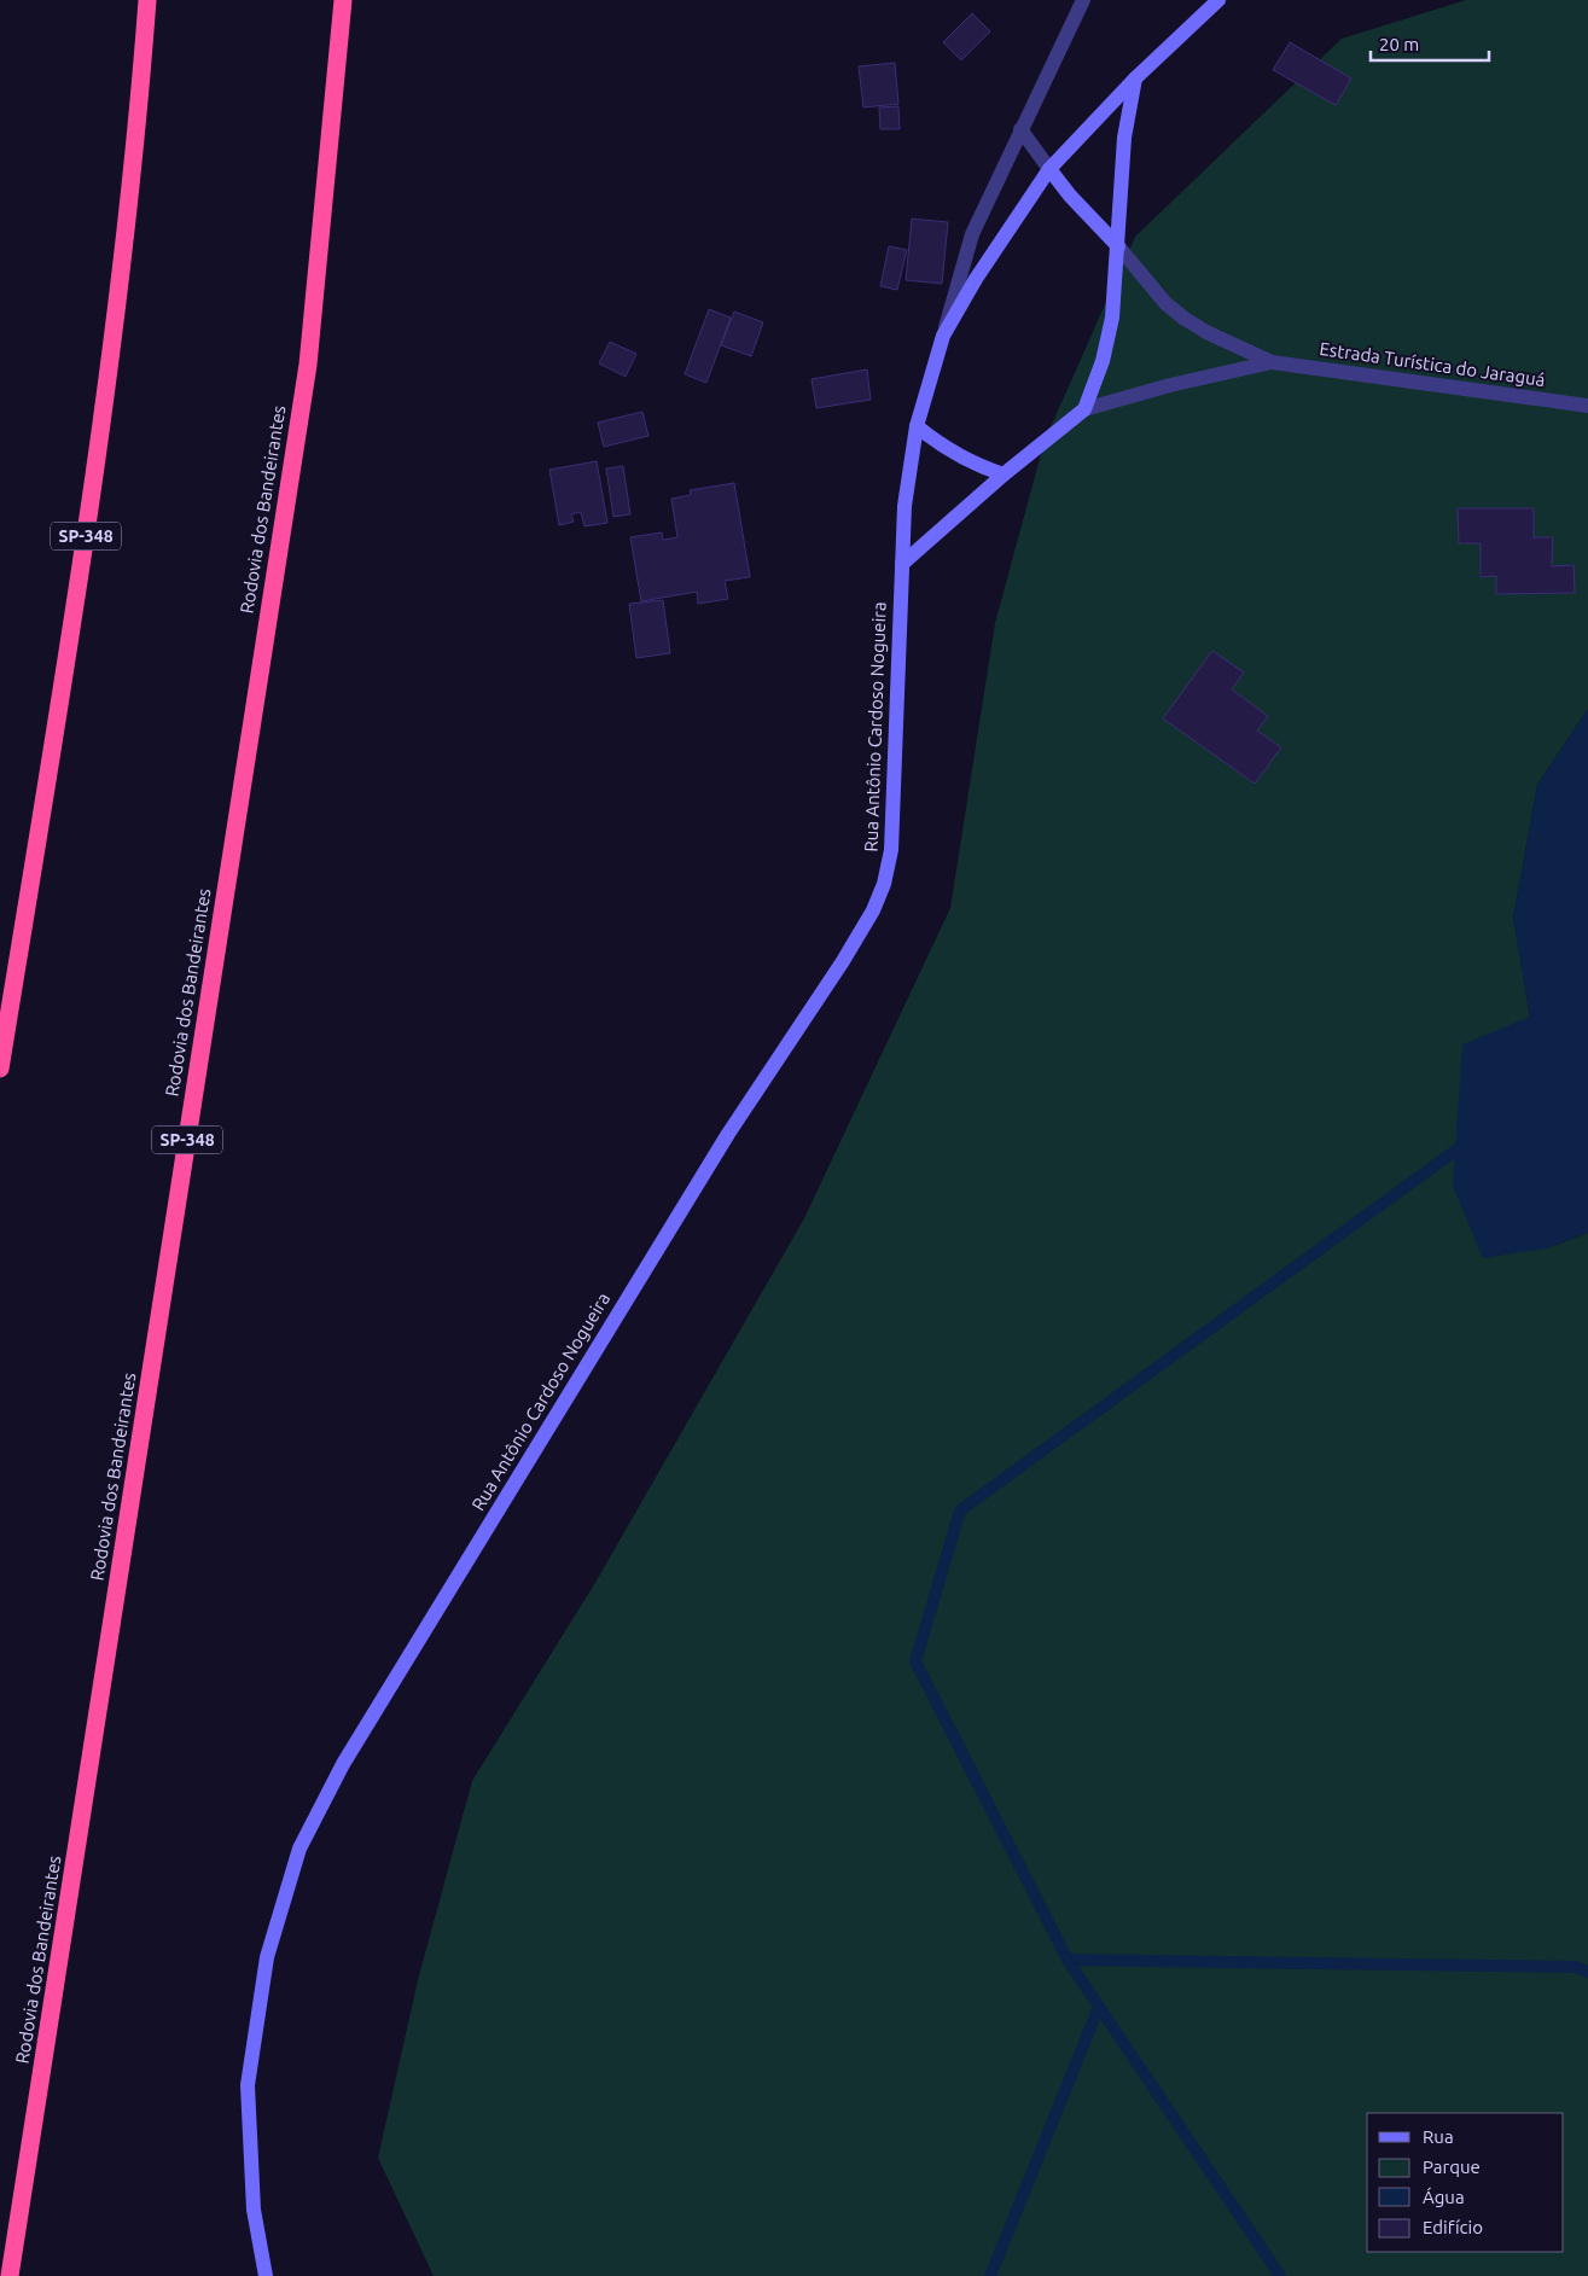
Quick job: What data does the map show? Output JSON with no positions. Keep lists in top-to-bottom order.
{
  "streets": {
    "highway": ["Rodovia dos Bandeirantes", "SP-348"],
    "main road": ["Estrada Turística do Jaraguá", "Rua Antônio Cardoso Nogueira"]
  },
  "legend": [
    "Rua",
    "Parque",
    "Água",
    "Edifício"
  ],
  "scale_bar": "20 m"
}
